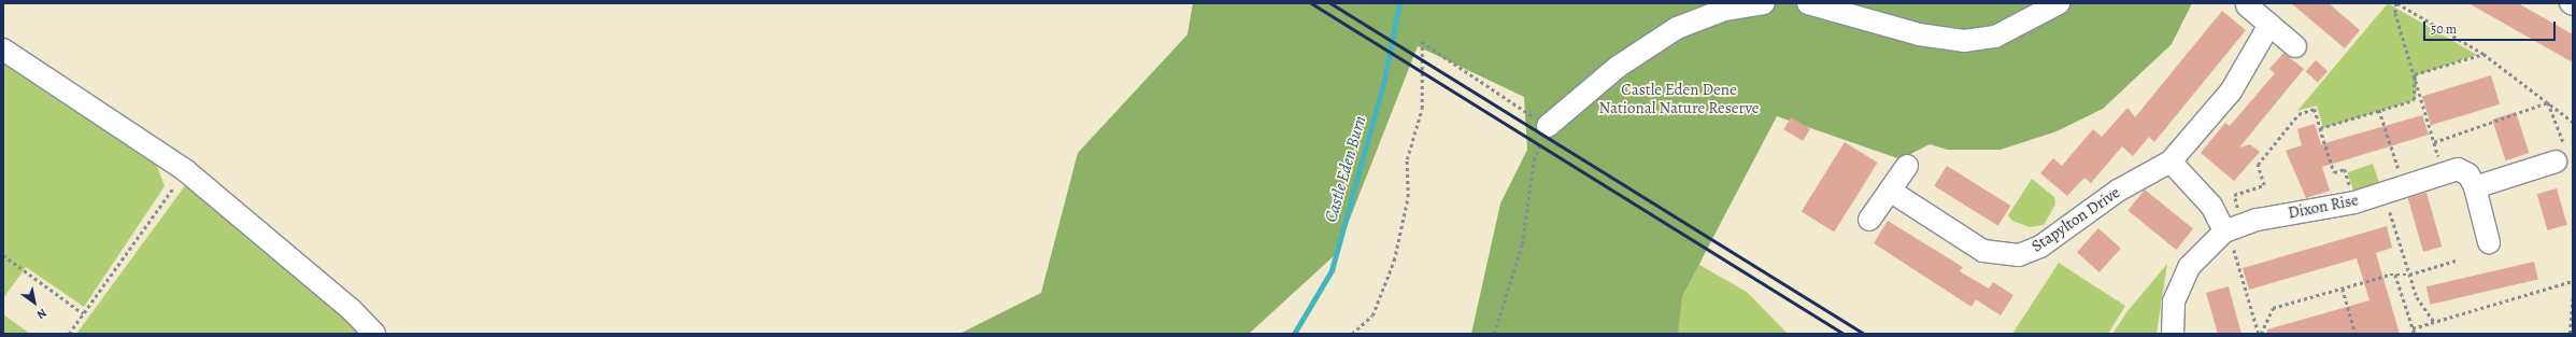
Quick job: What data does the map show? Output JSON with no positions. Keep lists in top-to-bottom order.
{
  "streets": {
    "street": ["Dixon Rise", "Stapylton Drive"]
  },
  "water": ["Castle Eden Burn"],
  "parks": ["Castle Eden Dene National Nature Reserve"],
  "scale_bar": "50 m",
  "north": "bottom right"
}
